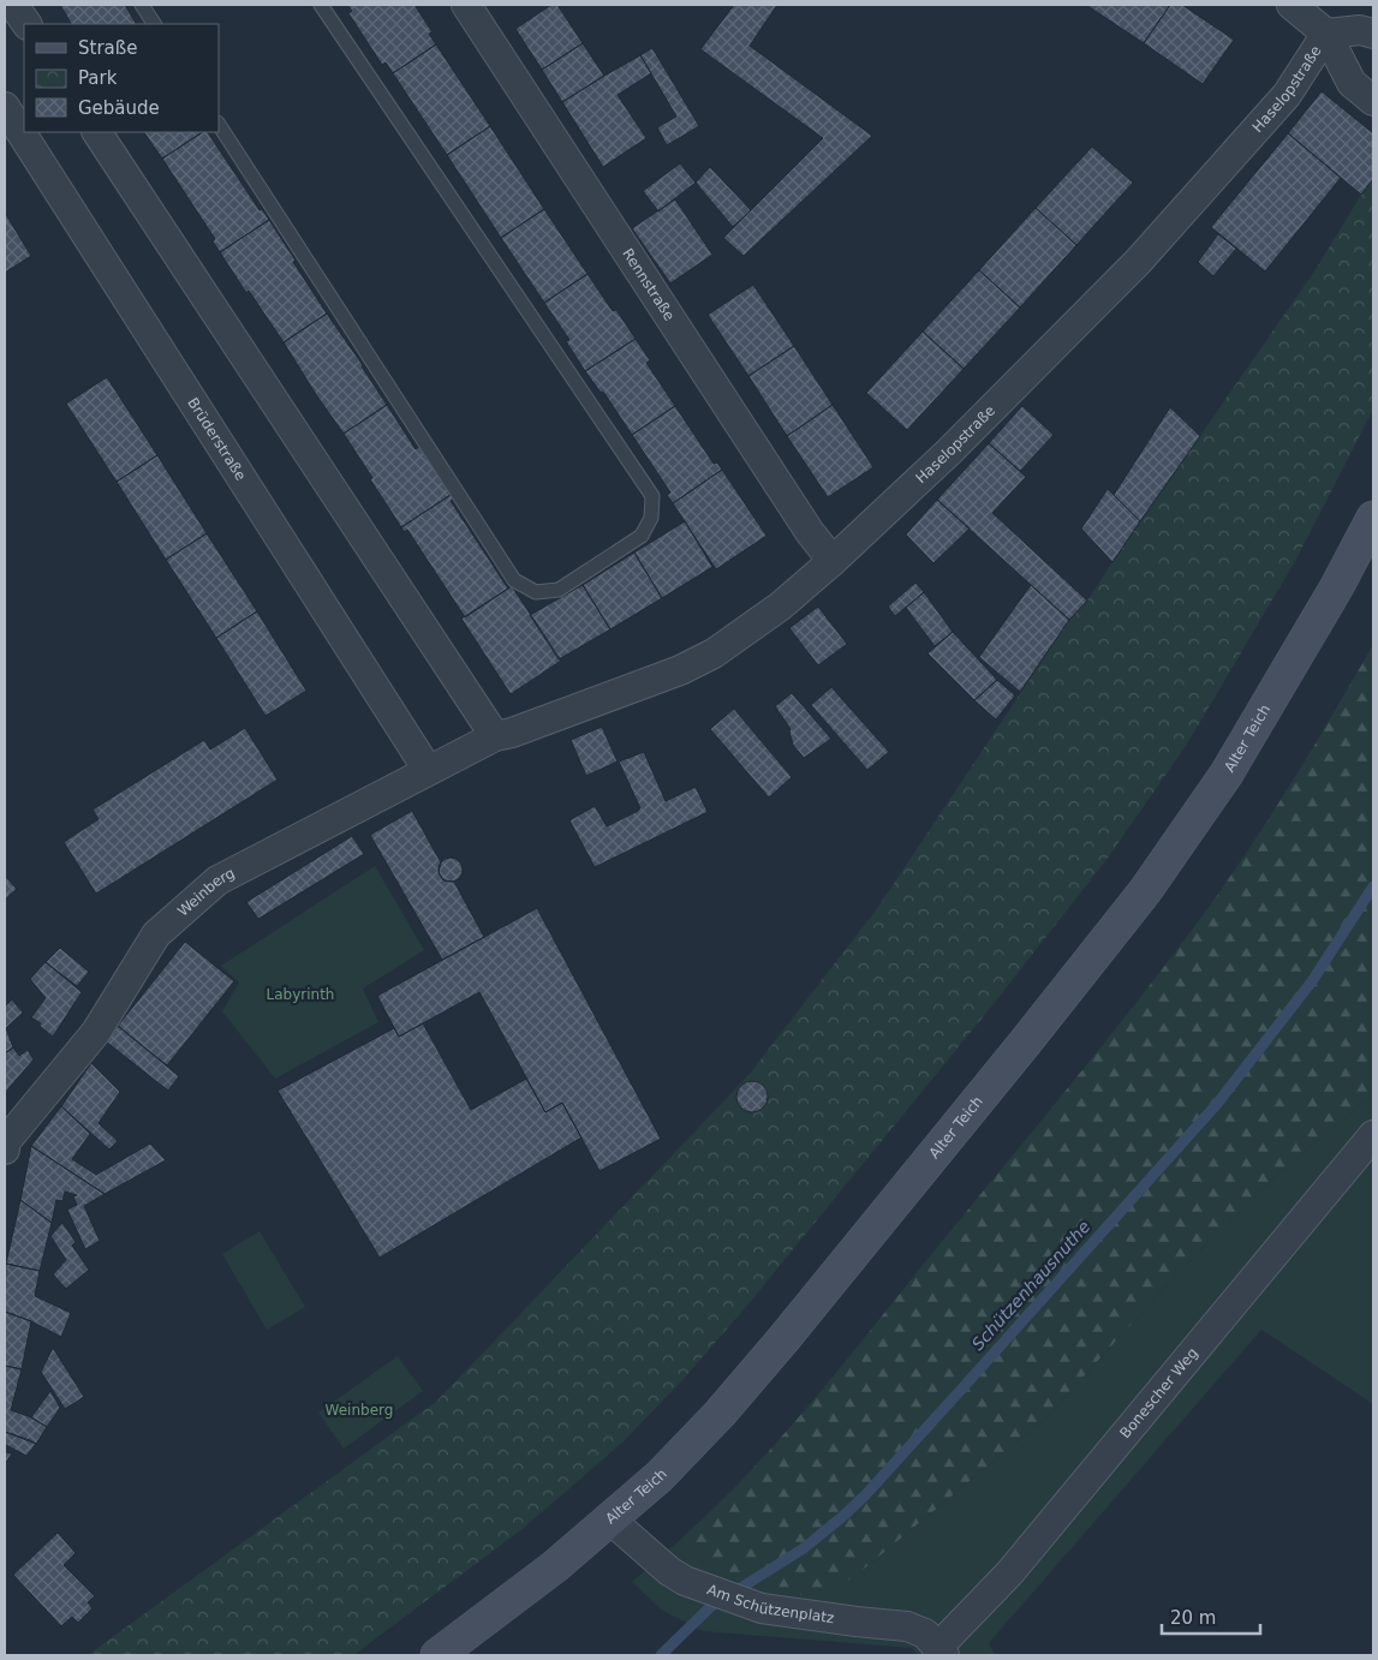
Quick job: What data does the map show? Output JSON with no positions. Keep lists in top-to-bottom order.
{
  "streets": {
    "main road": ["Alter Teich"],
    "street": [
      "Haselopstraße",
      "Rennstraße",
      "Brüderstraße",
      "Weinberg",
      "Bonescher Weg",
      "Am Schützenplatz"
    ]
  },
  "crossings": [
    ["Haselopstraße", "Rennstraße"],
    ["Haselopstraße", "Weinberg"],
    ["Brüderstraße", "Weinberg"],
    ["Alter Teich", "Am Schützenplatz"],
    ["Bonescher Weg", "Am Schützenplatz"]
  ],
  "water": ["Schützenhausnuthe"],
  "parks": ["Labyrinth", "Weinberg"],
  "legend": ["Straße", "Park", "Gebäude"],
  "scale_bar": "20 m"
}
